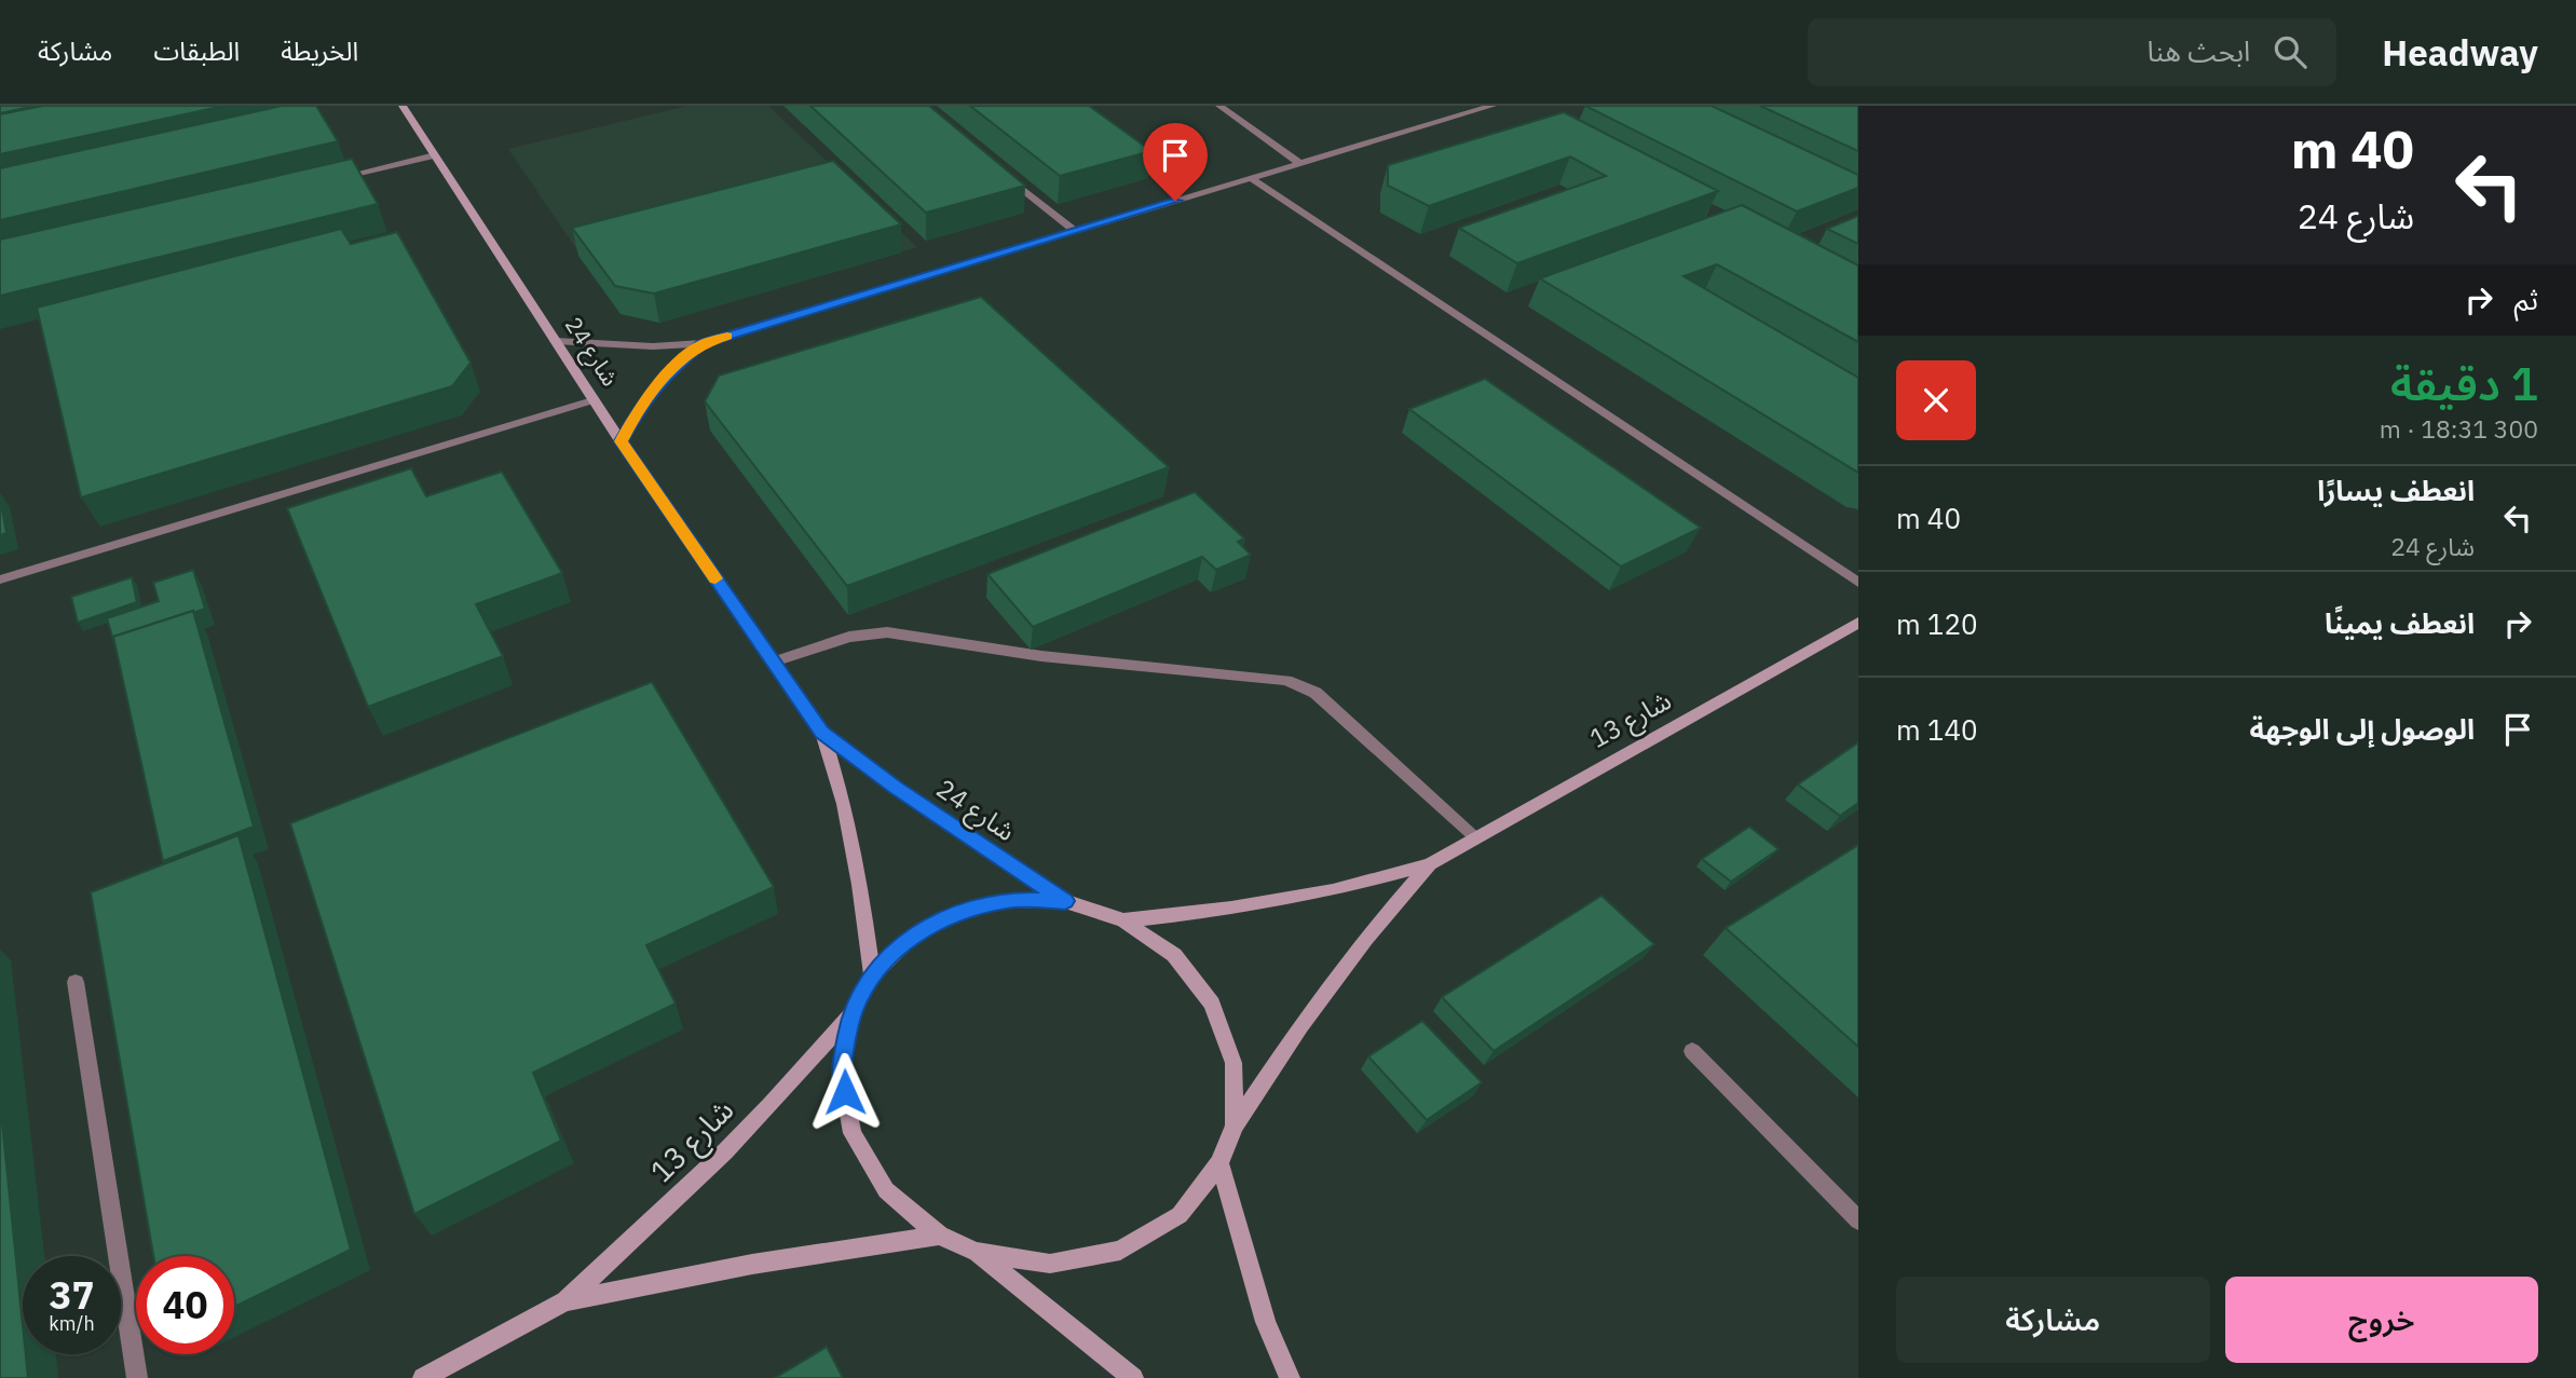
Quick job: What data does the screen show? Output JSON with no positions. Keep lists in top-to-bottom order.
{
  "streets": {
    "street": ["شارع 24", "شارع 13"]
  },
  "page": {
    "header": "Headway",
    "search": "ابحث هنا",
    "nav": ["الخريطة", "الطبقات", "مشاركة"],
    "turn": ["40 m", "شارع 24"],
    "then": "ثم",
    "heading": ["1 دقيقة", "300 m · 18:31"],
    "list": [
      {
        "name": "انعطف يسارًا",
        "note": "شارع 24",
        "value": "40 m"
      },
      {
        "name": "انعطف يمينًا",
        "value": "120 m"
      },
      {
        "name": "الوصول إلى الوجهة",
        "value": "140 m"
      }
    ],
    "speed": "37 km/h",
    "limit": "40",
    "buttons": ["خروج", "مشاركة"]
  }
}
